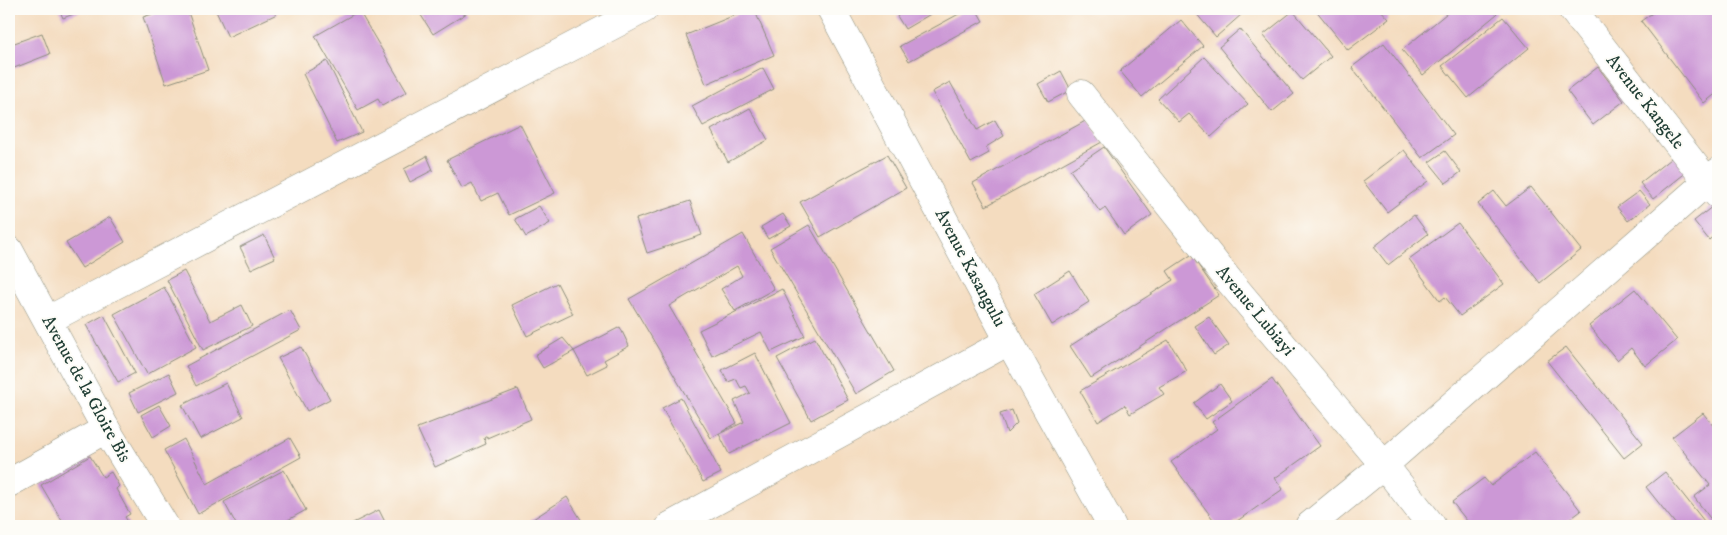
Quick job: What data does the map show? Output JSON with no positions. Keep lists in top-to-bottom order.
{
  "streets": {
    "street": [
      "Avenue Kangele",
      "Avenue Kasangulu",
      "Avenue Lubiayi",
      "Avenue de la Gloire Bis"
    ]
  }
}
